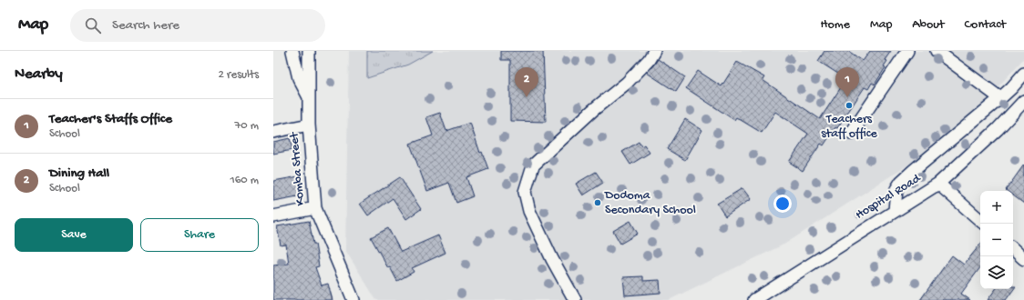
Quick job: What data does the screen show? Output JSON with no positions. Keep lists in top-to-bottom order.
{
  "streets": {
    "street": ["Komba Street", "Hospital Road"]
  },
  "places": ["Teachers staff office", "Dodoma Secondary School"],
  "page": {
    "header": "Map",
    "search": "Search here",
    "nav": [
      "Home",
      "Map",
      "About",
      "Contact"
    ],
    "heading": ["Nearby", "2 results"],
    "pins": ["1", "2"],
    "list": [
      {
        "mark": "1",
        "name": "Teacher's Staffs Office",
        "note": "School",
        "value": "70 m"
      },
      {
        "mark": "2",
        "name": "Dining Hall",
        "note": "School",
        "value": "160 m"
      }
    ],
    "map_buttons": ["+", "−"],
    "buttons": ["Save", "Share"]
  }
}
